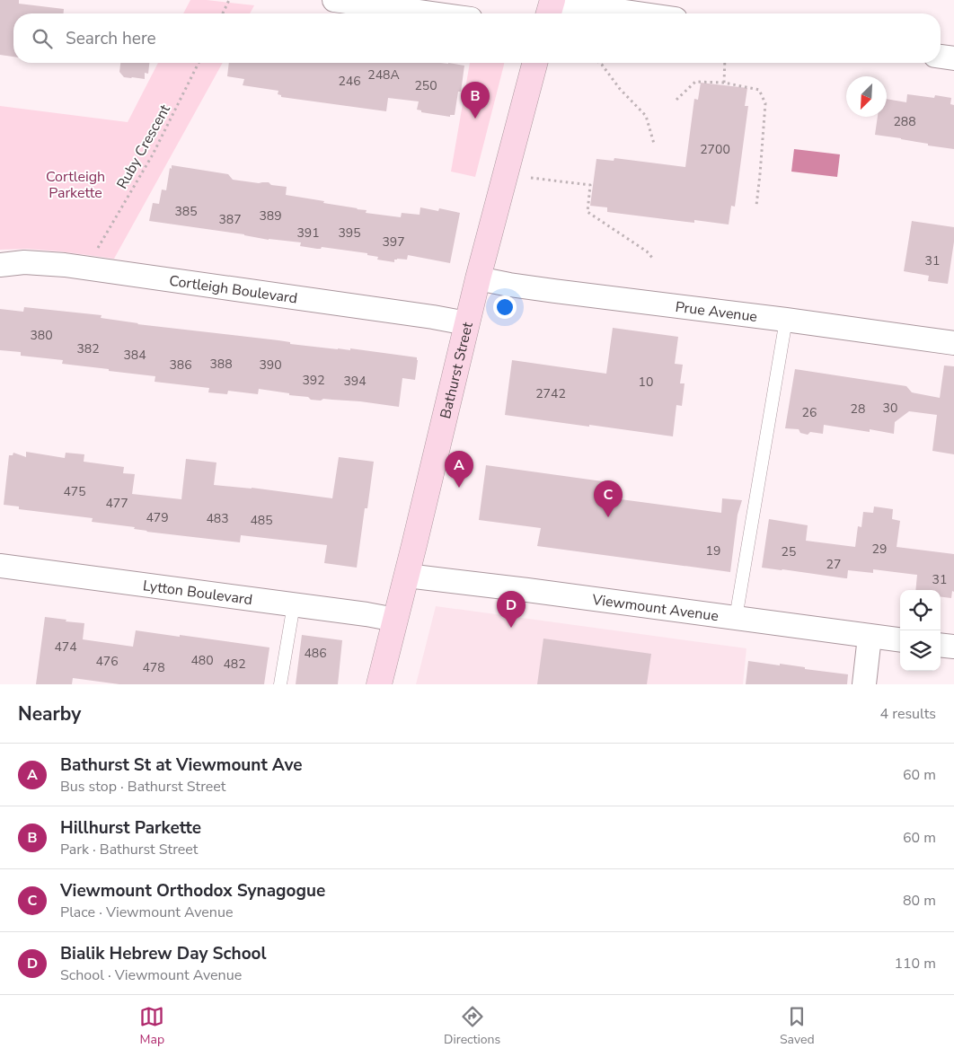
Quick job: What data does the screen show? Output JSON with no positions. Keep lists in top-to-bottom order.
{
  "streets": {
    "main road": ["Bathurst Street"],
    "street": [
      "Cortleigh Boulevard",
      "Prue Avenue",
      "Lytton Boulevard",
      "Viewmount Avenue"
    ],
    "path": ["Ruby Crescent"]
  },
  "crossings": [
    ["Ruby Crescent", "Cortleigh Boulevard"],
    ["Cortleigh Boulevard", "Bathurst Street"],
    ["Prue Avenue", "Bathurst Street"],
    ["Bathurst Street", "Lytton Boulevard"],
    ["Bathurst Street", "Viewmount Avenue"]
  ],
  "parks": ["Cortleigh Parkette"],
  "house_numbers": [
    "248A",
    "246",
    "250",
    "288",
    "2700",
    "385",
    "389",
    "387",
    "391",
    "395",
    "397",
    "31",
    "380",
    "382",
    "384",
    "388",
    "386",
    "390",
    "392",
    "394",
    "10",
    "2742",
    "30",
    "28",
    "26",
    "475",
    "477",
    "479",
    "483",
    "485",
    "29",
    "19",
    "25",
    "27",
    "31",
    "474",
    "486",
    "480",
    "476",
    "482",
    "478"
  ],
  "north": "bottom left",
  "page": {
    "search": "Search here",
    "pins": [
      "B",
      "A",
      "C",
      "D"
    ],
    "heading": ["Nearby", "4 results"],
    "list": [
      {
        "mark": "A",
        "name": "Bathurst St at Viewmount Ave",
        "note": "Bus stop · Bathurst Street",
        "value": "60 m"
      },
      {
        "mark": "B",
        "name": "Hillhurst Parkette",
        "note": "Park · Bathurst Street",
        "value": "60 m"
      },
      {
        "mark": "C",
        "name": "Viewmount Orthodox Synagogue",
        "note": "Place · Viewmount Avenue",
        "value": "80 m"
      },
      {
        "mark": "D",
        "name": "Bialik Hebrew Day School",
        "note": "School · Viewmount Avenue",
        "value": "110 m"
      }
    ],
    "nav": ["Map", "Directions", "Saved"]
  }
}
